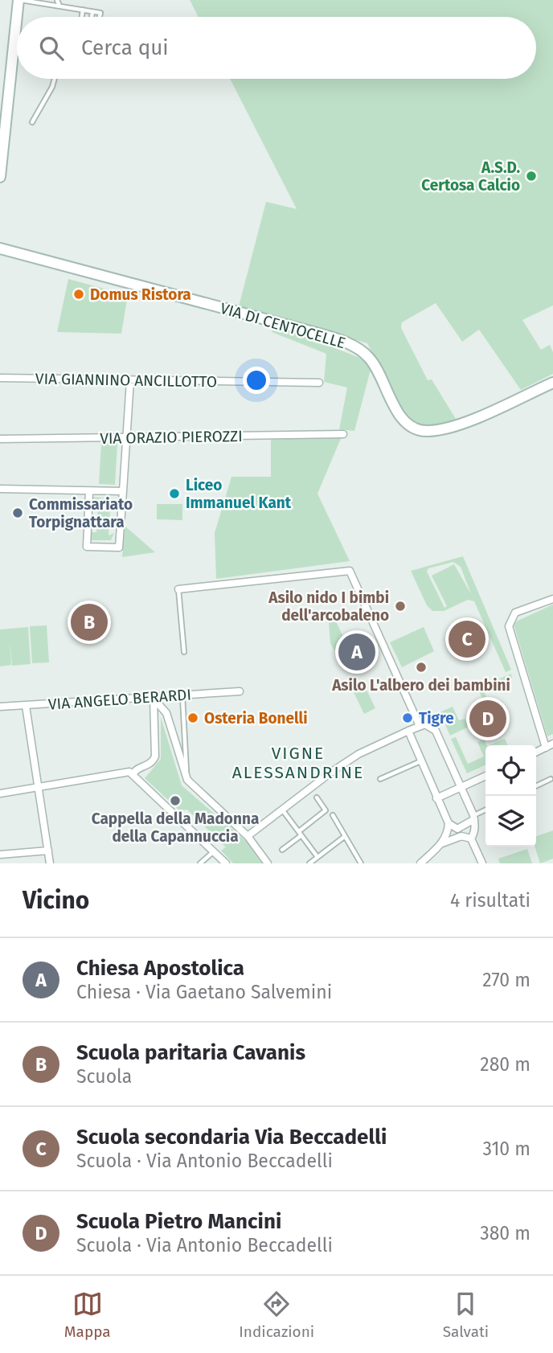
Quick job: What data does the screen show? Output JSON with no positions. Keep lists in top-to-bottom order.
{
  "streets": {
    "street": [
      "VIA DI CENTOCELLE",
      "VIA GIANNINO ANCILLOTTO",
      "VIA ORAZIO PIEROZZI",
      "VIA ANGELO BERARDI"
    ]
  },
  "districts": ["VIGNE ALESSANDRINE"],
  "places": [
    "A.S.D. Certosa Calcio",
    "Domus Ristora",
    "Liceo Immanuel Kant",
    "Commissariato Torpignattara",
    "Asilo nido I bimbi dell'arcobaleno",
    "Asilo L'albero dei bambini",
    "Osteria Bonelli",
    "Tigre",
    "Cappella della Madonna della Capannuccia"
  ],
  "page": {
    "search": "Cerca qui",
    "pins": [
      "B",
      "C",
      "A",
      "D"
    ],
    "heading": ["Vicino", "4 risultati"],
    "list": [
      {
        "mark": "A",
        "name": "Chiesa Apostolica",
        "note": "Chiesa · Via Gaetano Salvemini",
        "value": "270 m"
      },
      {
        "mark": "B",
        "name": "Scuola paritaria Cavanis",
        "note": "Scuola",
        "value": "280 m"
      },
      {
        "mark": "C",
        "name": "Scuola secondaria Via Beccadelli",
        "note": "Scuola · Via Antonio Beccadelli",
        "value": "310 m"
      },
      {
        "mark": "D",
        "name": "Scuola Pietro Mancini",
        "note": "Scuola · Via Antonio Beccadelli",
        "value": "380 m"
      }
    ],
    "nav": ["Mappa", "Indicazioni", "Salvati"]
  }
}
